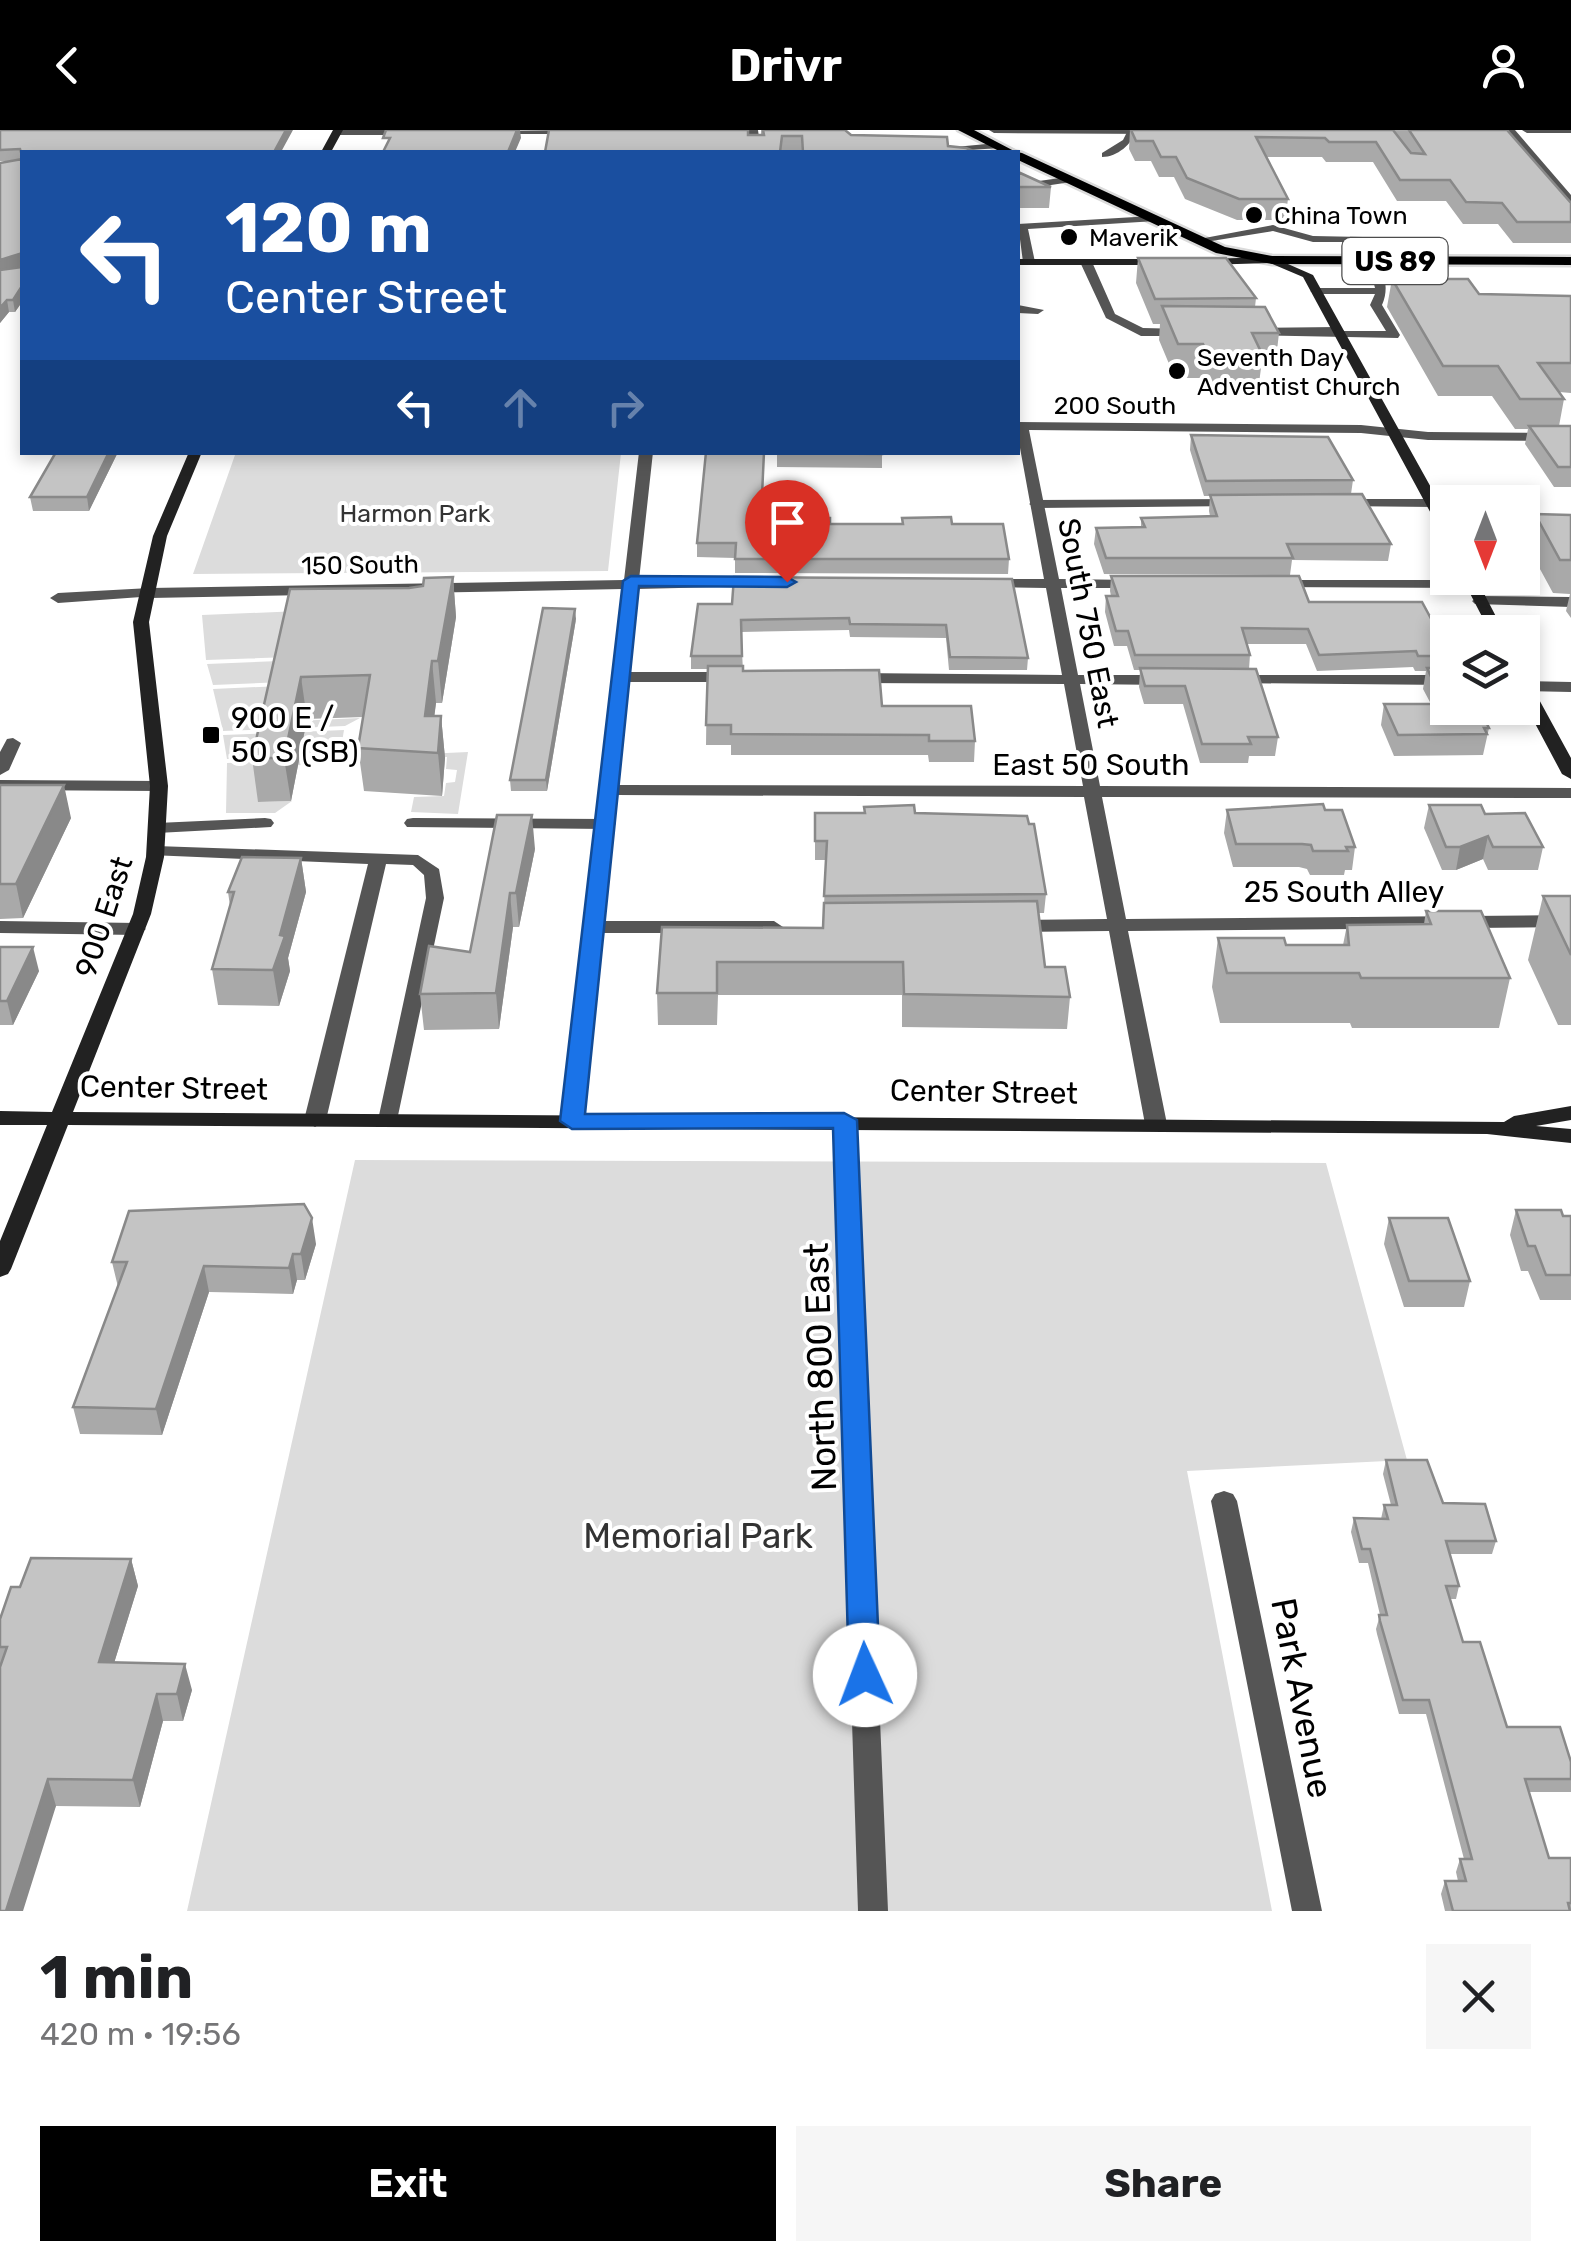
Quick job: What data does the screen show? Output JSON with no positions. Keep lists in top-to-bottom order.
{
  "streets": {
    "main road": ["US 89"],
    "street": [
      "200 South",
      "150 South",
      "South 750 East",
      "East 50 South",
      "25 South Alley",
      "900 East",
      "Center Street",
      "North 800 East",
      "Park Avenue"
    ]
  },
  "crossings": [
    ["200 South", "South 750 East"],
    ["150 South", "900 East"],
    ["South 750 East", "East 50 South"],
    ["South 750 East", "25 South Alley"],
    ["South 750 East", "Center Street"],
    ["900 East", "Center Street"],
    ["Center Street", "North 800 East"]
  ],
  "parks": ["Harmon Park", "Memorial Park"],
  "places": {
    "other": ["China Town", "Maverik", "Seventh Day Adventist Church"],
    "transit": ["900 E / 50 S (SB)"]
  },
  "north": "bottom",
  "page": {
    "header": "Drivr",
    "turn": ["120 m", "Center Street"],
    "heading": ["1 min", "420 m · 19:56"],
    "buttons": ["Exit", "Share"]
  }
}
